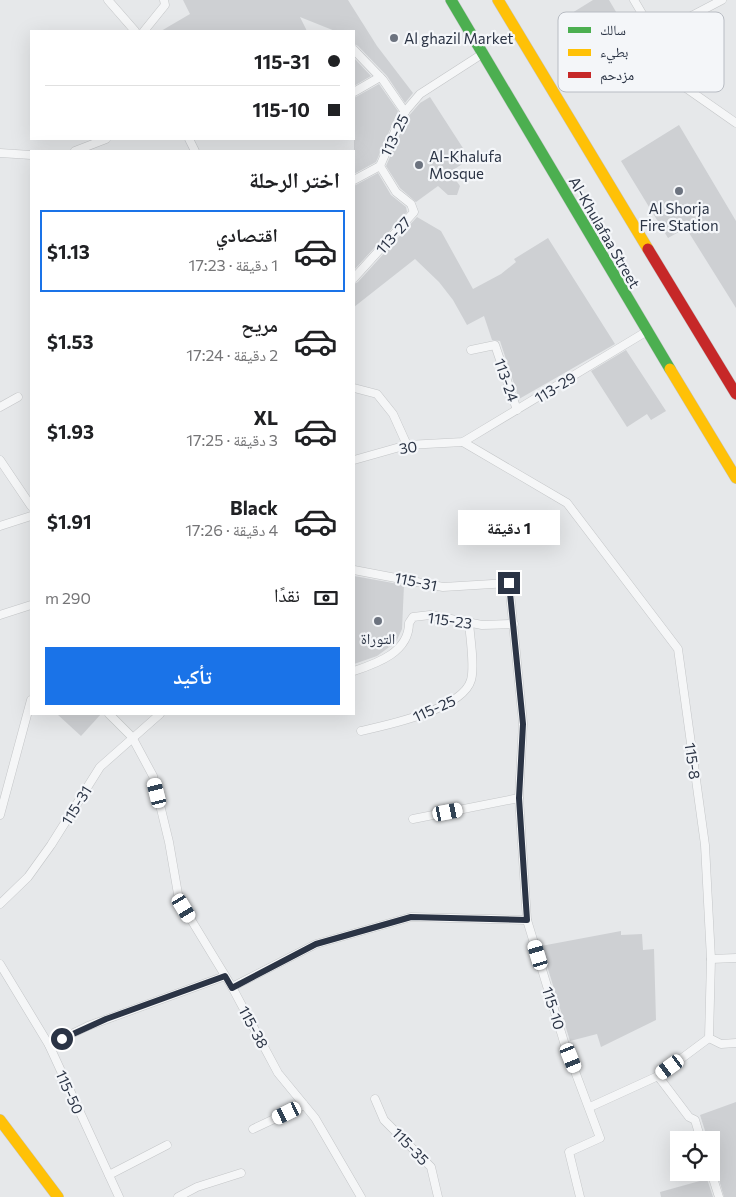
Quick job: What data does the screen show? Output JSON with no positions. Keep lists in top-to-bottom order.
{
  "streets": {
    "main road": ["Al-Khulafaa Street"],
    "lane": [
      "113-25",
      "113-27",
      "113-24",
      "113-29",
      "30",
      "115-31",
      "115-23",
      "115-25",
      "115-8",
      "115-10",
      "115-38",
      "115-50",
      "115-35"
    ]
  },
  "crossings": [
    ["113-25", "Al-Khulafaa Street"],
    ["113-25", "113-27"],
    ["Al-Khulafaa Street", "113-29"],
    ["113-24", "113-29"],
    ["113-29", "30"],
    ["113-29", "115-8"],
    ["30", "115-8"],
    ["115-31", "115-10"],
    ["115-31", "115-38"],
    ["115-23", "115-25"],
    ["115-23", "115-10"]
  ],
  "places": [
    "Al ghazil Market",
    "Al-Khalufa Mosque",
    "Al Shorja Fire Station",
    "التوراة"
  ],
  "legend": ["سالك", "بطيء", "مزدحم"],
  "page": {
    "banner": ["115-31", "115-10"],
    "heading": "اختر الرحلة",
    "list": [
      {
        "name": "اقتصادي",
        "note": "1 دقيقة · 17:23",
        "value": "$1.13"
      },
      {
        "name": "مريح",
        "note": "2 دقيقة · 17:24",
        "value": "$1.53"
      },
      {
        "name": "XL",
        "note": "3 دقيقة · 17:25",
        "value": "$1.93"
      },
      {
        "name": "Black",
        "note": "4 دقيقة · 17:26",
        "value": "$1.91"
      }
    ],
    "bubble": "1 دقيقة",
    "pay": ["نقدًا", "290 m"],
    "buttons": "تأكيد"
  }
}
